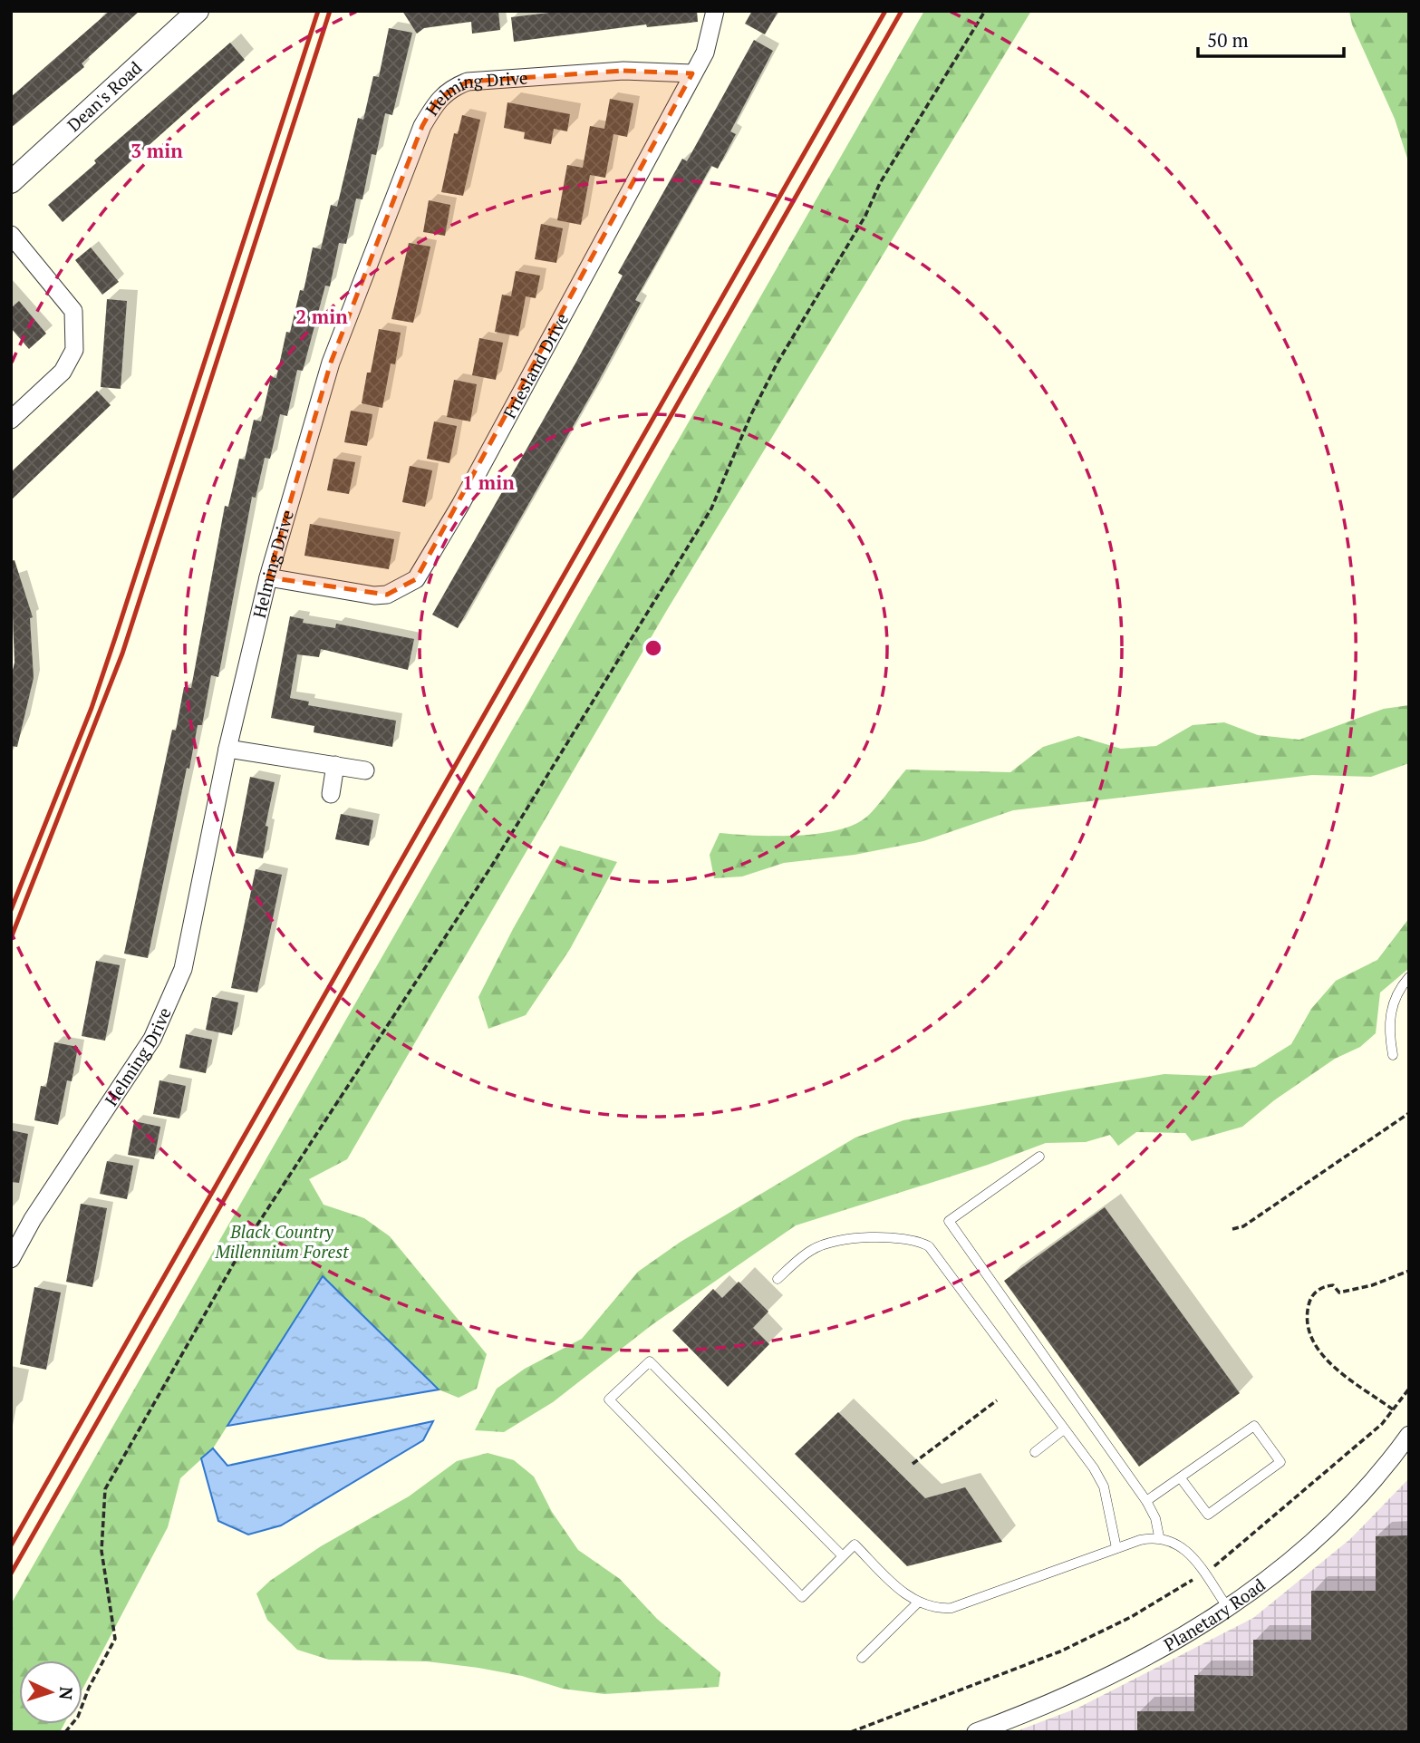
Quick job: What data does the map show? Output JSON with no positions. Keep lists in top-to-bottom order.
{
  "streets": {
    "street": [
      "Dean's Road",
      "Helming Drive",
      "Friesland Drive",
      "Planetary Road"
    ]
  },
  "crossings": [
    ["Helming Drive", "Friesland Drive"]
  ],
  "parks": ["Black Country Millennium Forest"],
  "scale_bar": "50 m",
  "north": "right",
  "rings": ["3 min", "2 min", "1 min"]
}
